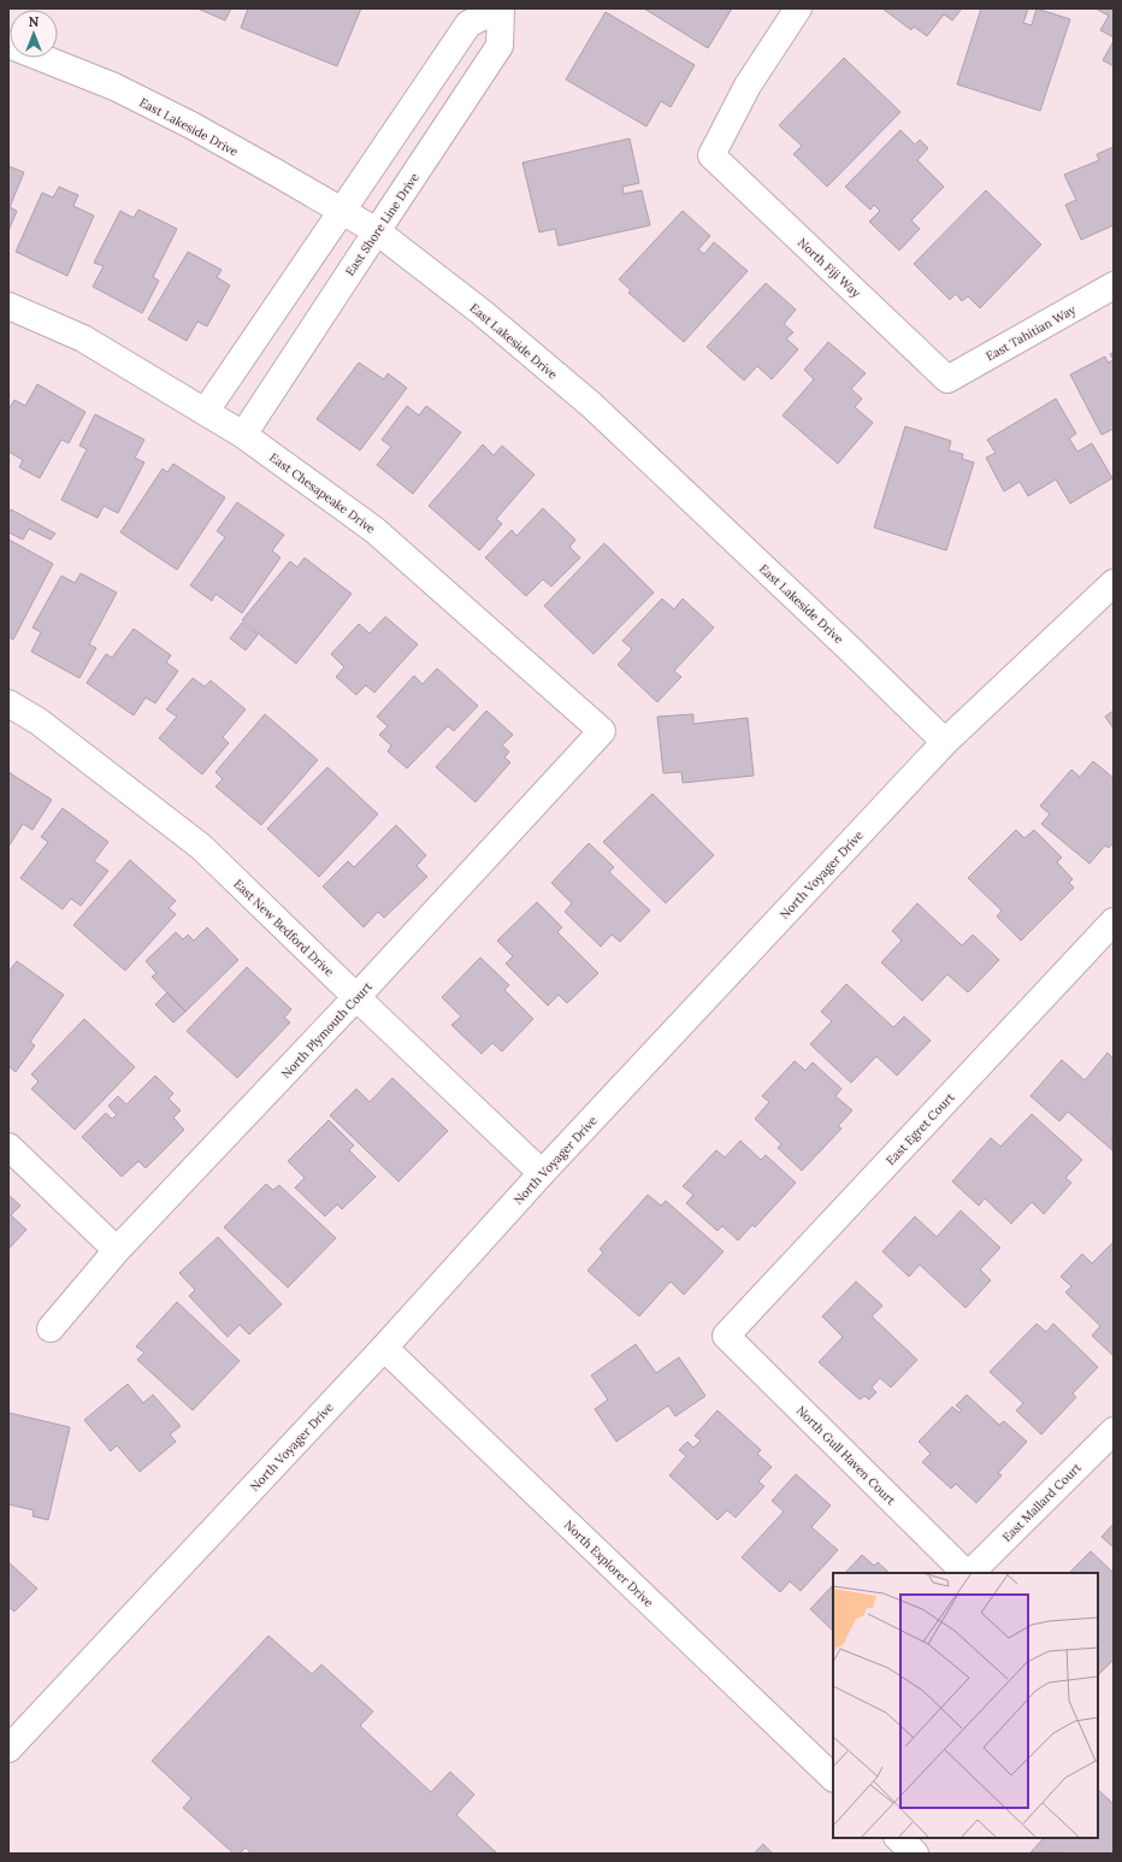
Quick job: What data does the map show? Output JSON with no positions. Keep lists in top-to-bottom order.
{
  "streets": {
    "street": [
      "East Lakeside Drive",
      "East Shore Line Drive",
      "North Fiji Way",
      "East Tahitian Way",
      "East Chesapeake Drive",
      "North Voyager Drive",
      "East New Bedford Drive",
      "North Plymouth Court",
      "East Egret Court",
      "North Gull Haven Court",
      "East Mallard Court",
      "North Explorer Drive"
    ]
  },
  "crossings": [
    ["East Lakeside Drive", "East Shore Line Drive"],
    ["East Lakeside Drive", "North Voyager Drive"],
    ["East Shore Line Drive", "East Chesapeake Drive"],
    ["North Fiji Way", "East Tahitian Way"],
    ["East Chesapeake Drive", "North Plymouth Court"],
    ["North Voyager Drive", "East New Bedford Drive"],
    ["North Voyager Drive", "North Explorer Drive"],
    ["East New Bedford Drive", "North Plymouth Court"],
    ["East Egret Court", "North Gull Haven Court"]
  ],
  "north": "top"
}
